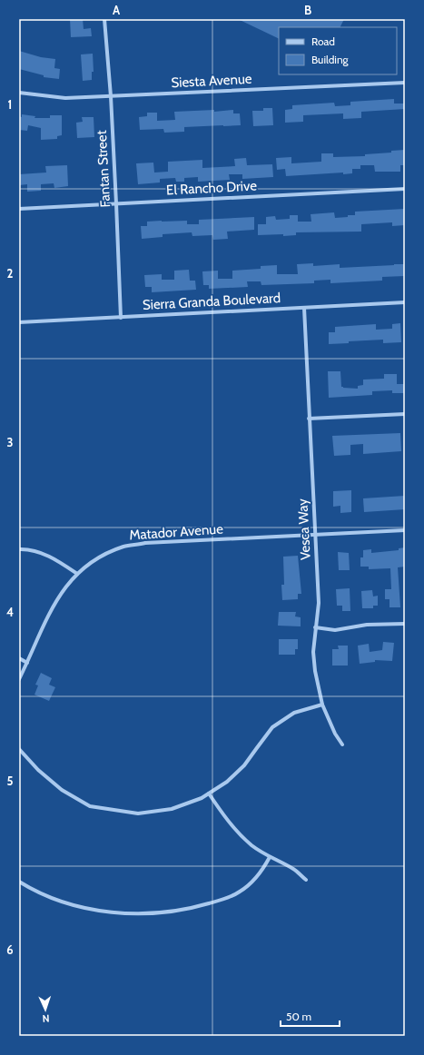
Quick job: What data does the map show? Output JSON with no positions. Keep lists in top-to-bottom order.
{
  "streets": {
    "street": [
      "Siesta Avenue",
      "Fantan Street",
      "El Rancho Drive",
      "Sierra Granda Boulevard",
      "Vesca Way",
      "Matador Avenue"
    ]
  },
  "crossings": [
    ["Siesta Avenue", "Fantan Street"],
    ["Fantan Street", "El Rancho Drive"],
    ["Fantan Street", "Sierra Granda Boulevard"],
    ["Sierra Granda Boulevard", "Vesca Way"],
    ["Vesca Way", "Matador Avenue"]
  ],
  "legend": ["Road", "Building"],
  "scale_bar": "50 m",
  "north": "bottom",
  "grid": {
    "columns": ["A", "B"],
    "rows": [
      "1",
      "2",
      "3",
      "4",
      "5",
      "6"
    ]
  }
}
